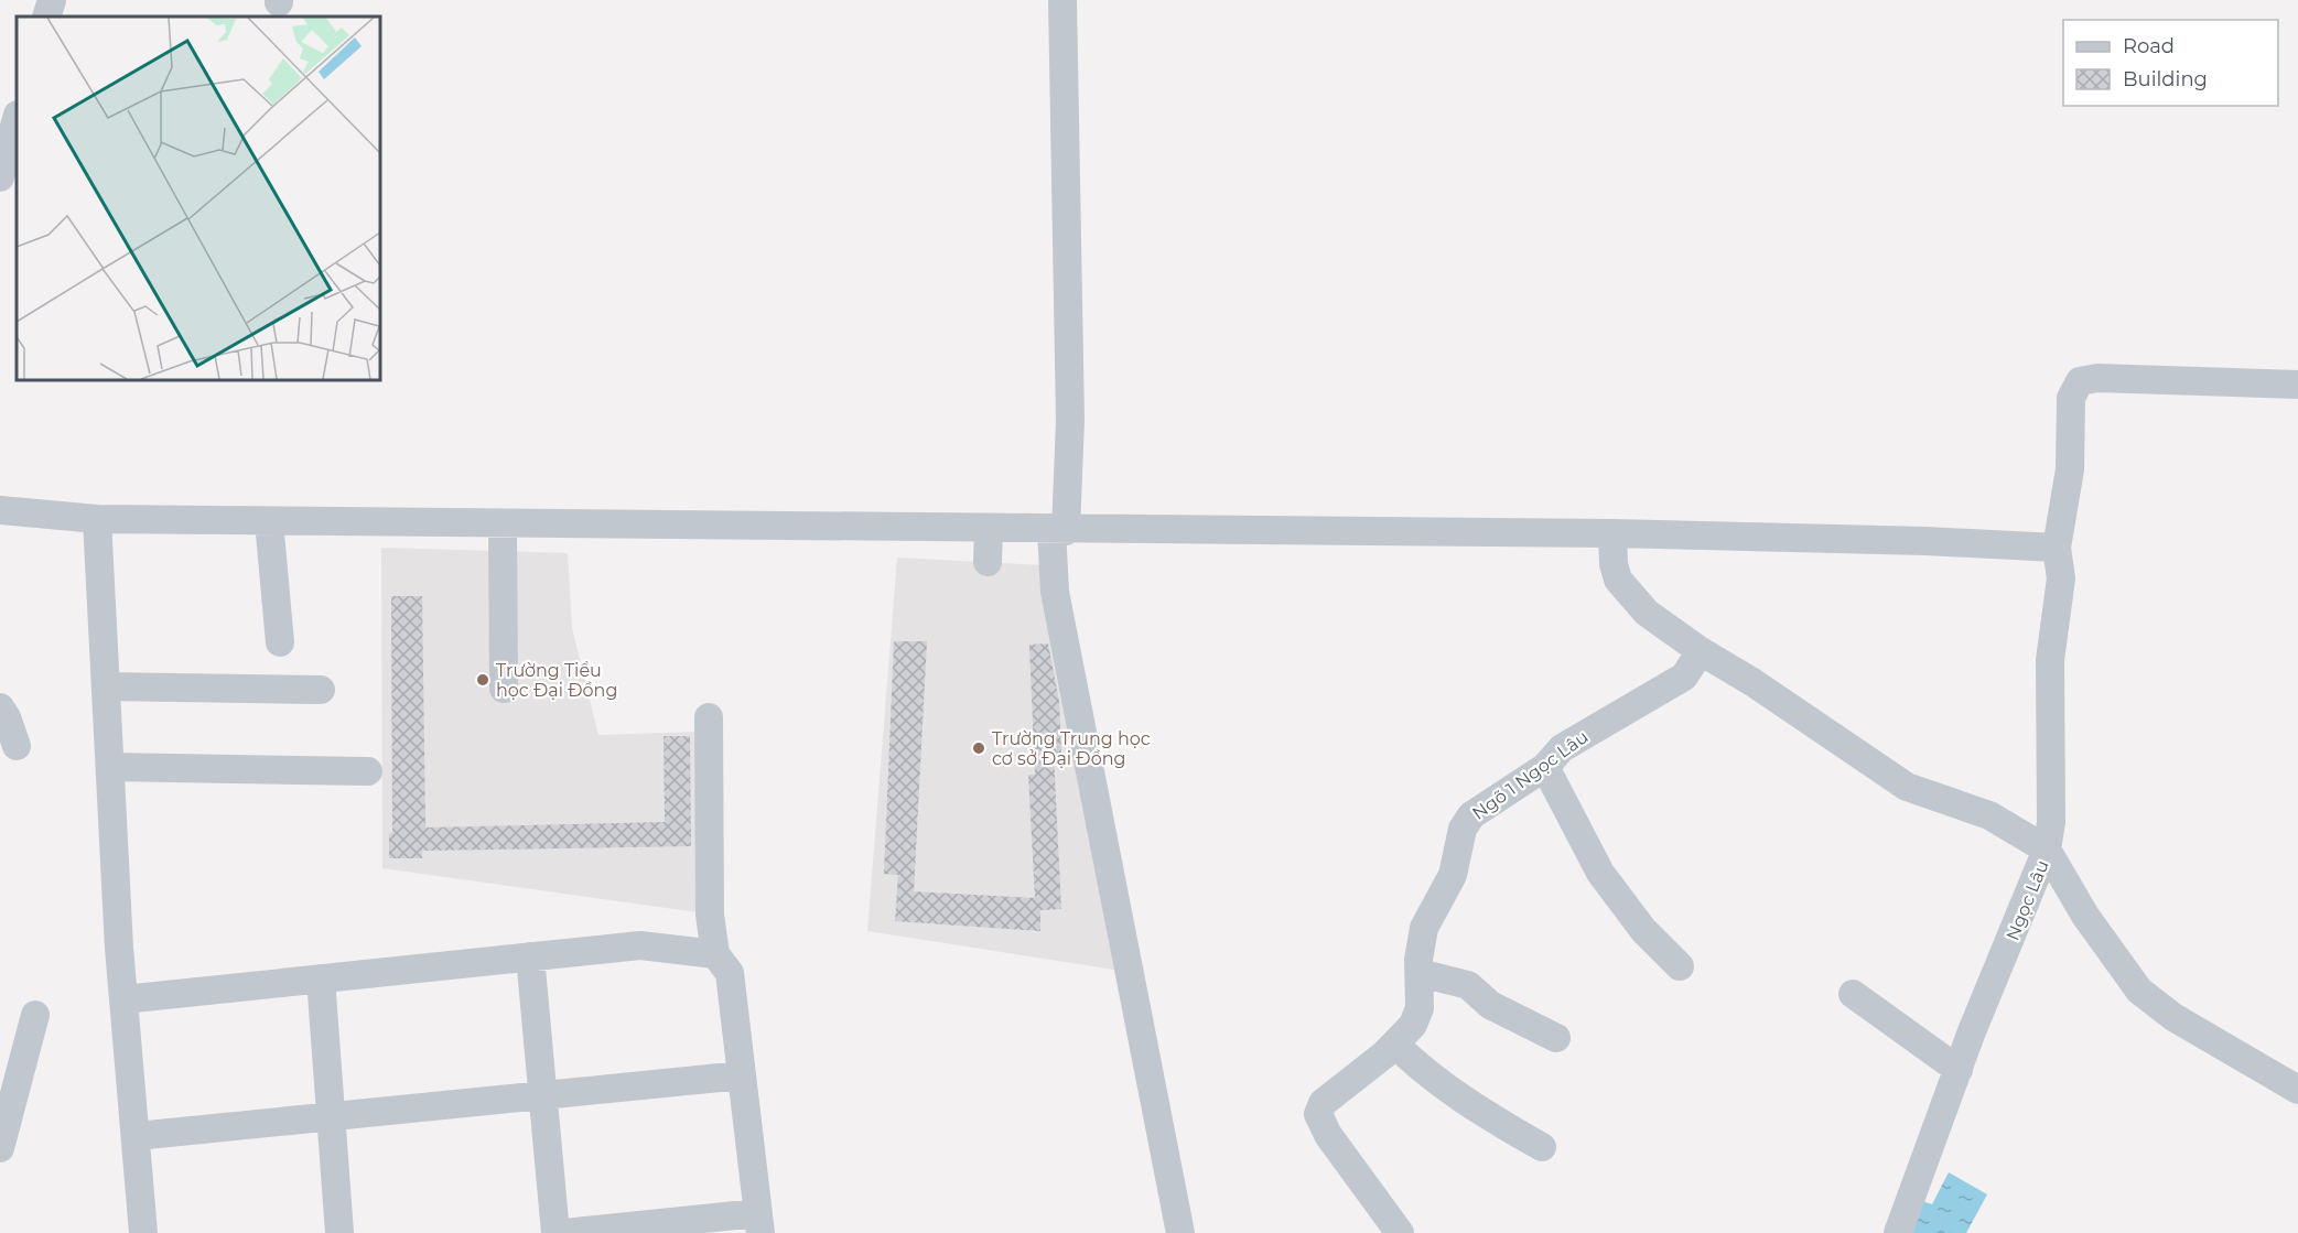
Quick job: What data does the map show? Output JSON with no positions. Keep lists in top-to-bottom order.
{
  "streets": {
    "street": ["Ngõ 1 Ngọc Lâu", "Ngọc Lâu"]
  },
  "places": ["Trường Tiểu học Đại Đồng", "Trường Trung học cơ sở Đại Đồng"],
  "legend": ["Road", "Building"]
}
